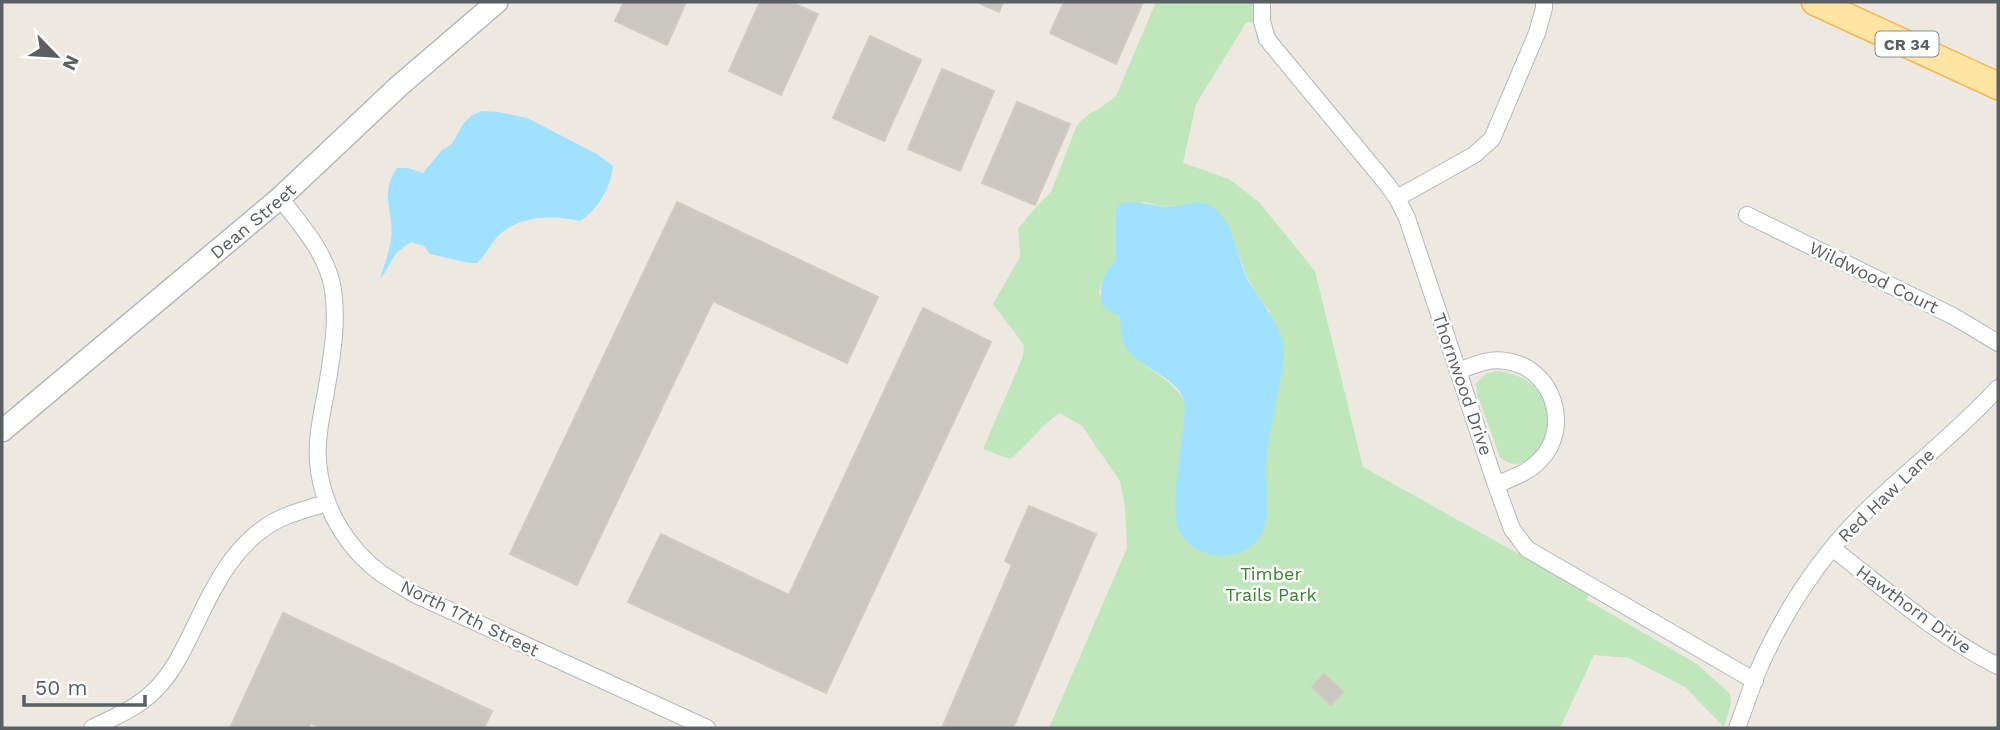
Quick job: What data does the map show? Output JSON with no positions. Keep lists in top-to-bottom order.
{
  "streets": {
    "main road": ["CR 34"],
    "street": [
      "Dean Street",
      "Wildwood Court",
      "Thornwood Drive",
      "Red Haw Lane",
      "Hawthorn Drive",
      "North 17th Street"
    ]
  },
  "crossings": [
    ["Dean Street", "North 17th Street"],
    ["Thornwood Drive", "Red Haw Lane"],
    ["Red Haw Lane", "Hawthorn Drive"]
  ],
  "parks": ["Timber Trails Park"],
  "scale_bar": "50 m",
  "north": "bottom right"
}
